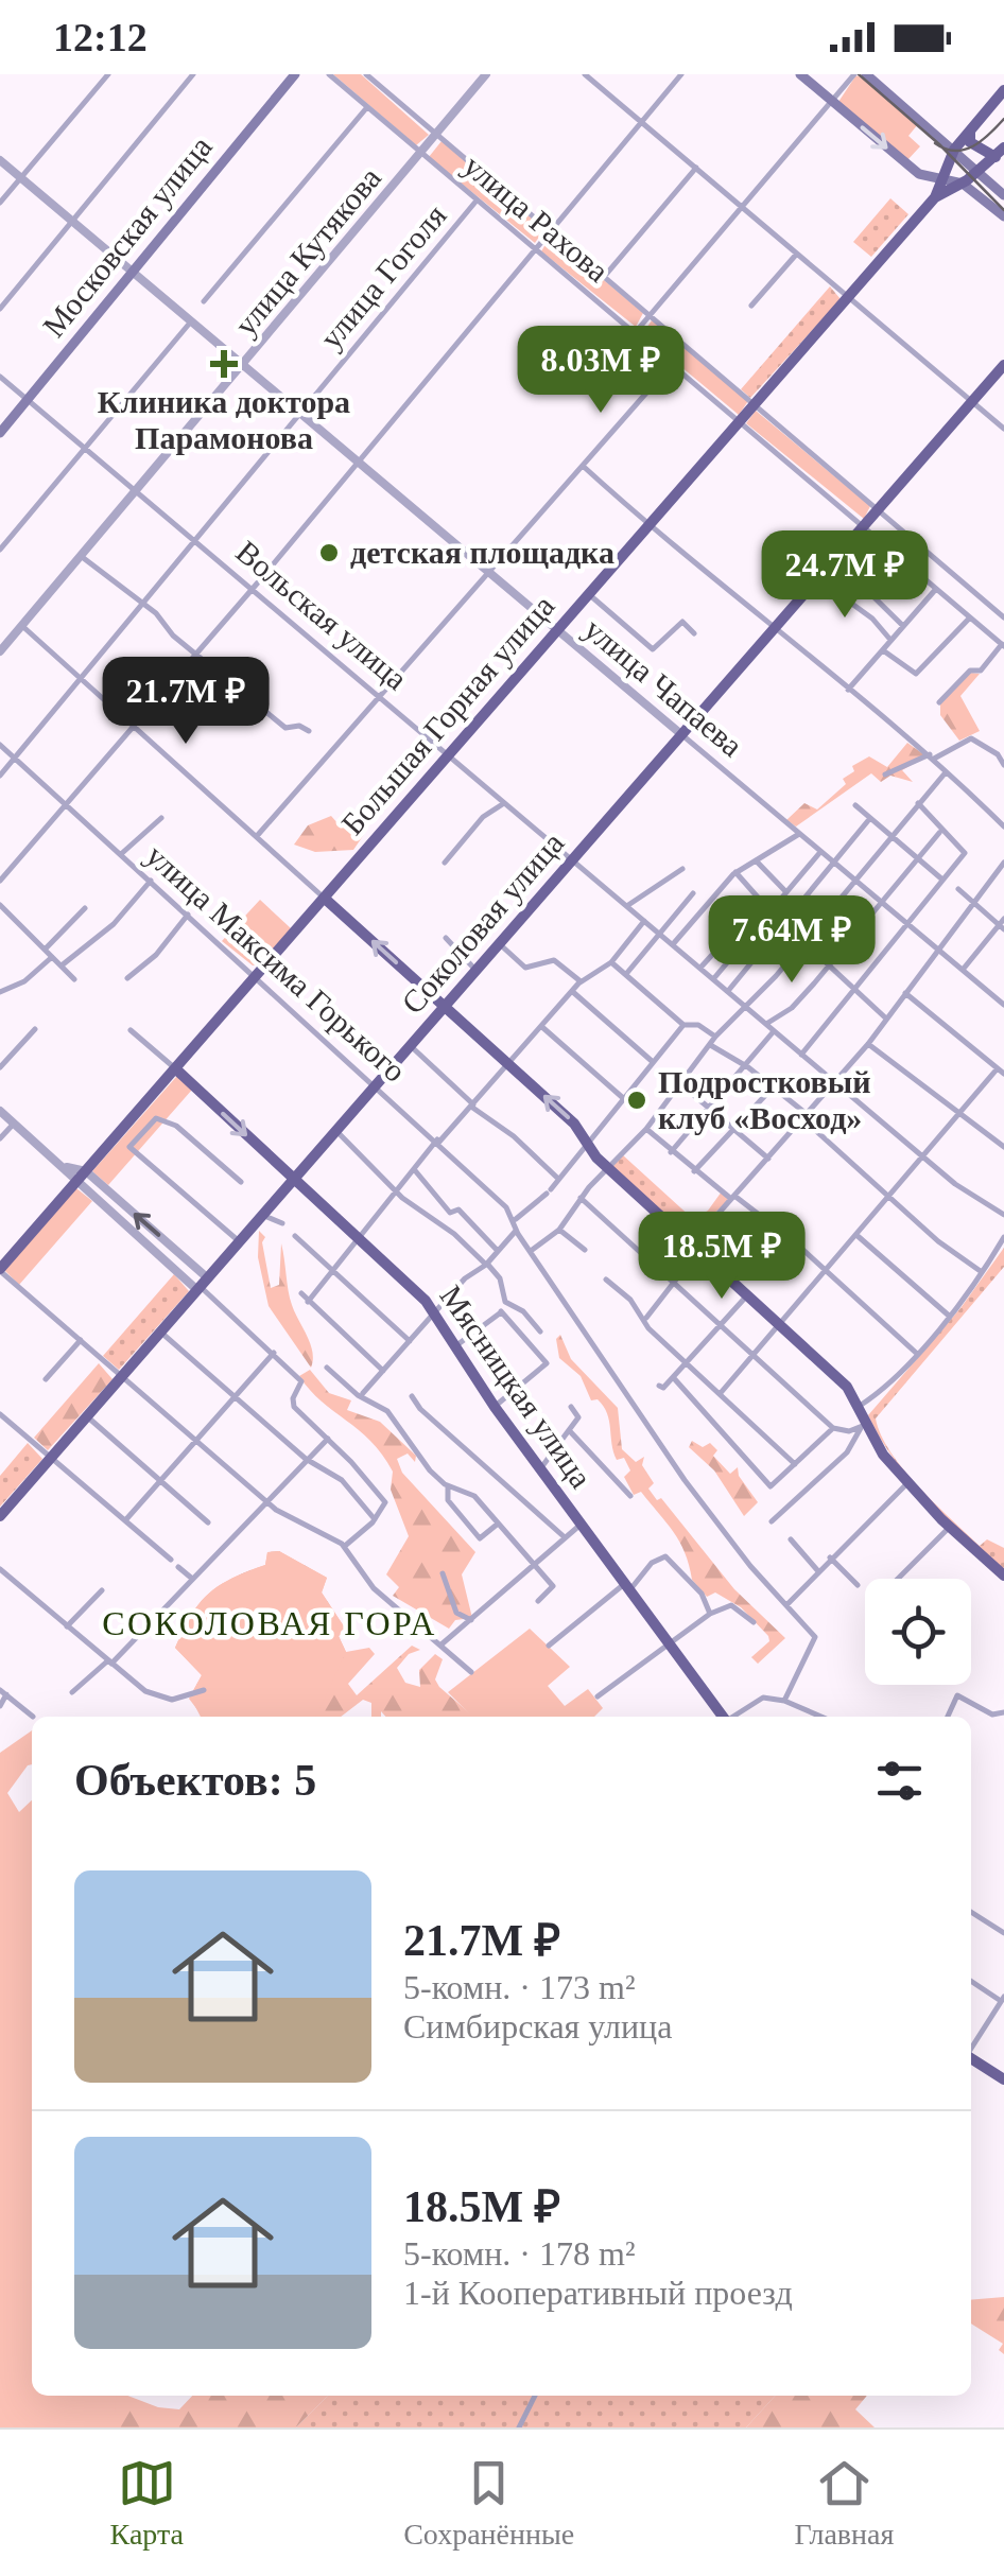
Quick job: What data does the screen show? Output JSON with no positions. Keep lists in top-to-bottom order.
{
  "streets": {
    "main road": [
      "Московская улица",
      "Большая Горная улица",
      "Соколовая улица",
      "Мясницкая улица"
    ],
    "street": [
      "улица Рахова",
      "улица Кутякова",
      "улица Гоголя",
      "Вольская улица",
      "улица Чапаева",
      "улица Максима Горького"
    ]
  },
  "crossings": [
    ["улица Рахова", "улица Кутякова"],
    ["улица Рахова", "улица Гоголя"],
    ["улица Рахова", "Большая Горная улица"],
    ["улица Рахова", "Соколовая улица"],
    ["Московская улица", "Вольская улица"],
    ["Московская улица", "улица Чапаева"],
    ["улица Кутякова", "Вольская улица"],
    ["улица Кутякова", "улица Чапаева"],
    ["улица Гоголя", "Вольская улица"],
    ["улица Гоголя", "улица Чапаева"],
    ["улица Гоголя", "улица Максима Горького"],
    ["Вольская улица", "Большая Горная улица"],
    ["Вольская улица", "Соколовая улица"],
    ["улица Чапаева", "Большая Горная улица"],
    ["улица Чапаева", "Соколовая улица"],
    ["Большая Горная улица", "улица Максима Горького"],
    ["Большая Горная улица", "Мясницкая улица"],
    ["Соколовая улица", "улица Максима Горького"],
    ["Соколовая улица", "Мясницкая улица"]
  ],
  "districts": ["СОКОЛОВАЯ ГОРА"],
  "places": {
    "health": ["Клиника доктора Парамонова"],
    "other": ["детская площадка", "Подростковый клуб «Восход»"]
  },
  "page": {
    "status": "12:12",
    "price": [
      "8.03M ₽",
      "24.7M ₽",
      "21.7M ₽",
      "7.64M ₽",
      "18.5M ₽"
    ],
    "heading": "Объектов: 5",
    "list": [
      {
        "name": "21.7M ₽",
        "note": "5-комн. · 173 m² · Симбирская улица"
      },
      {
        "name": "18.5M ₽",
        "note": "5-комн. · 178 m² · 1-й Кооперативный проезд"
      }
    ],
    "tabs": ["Карта", "Сохранённые", "Главная"]
  }
}
